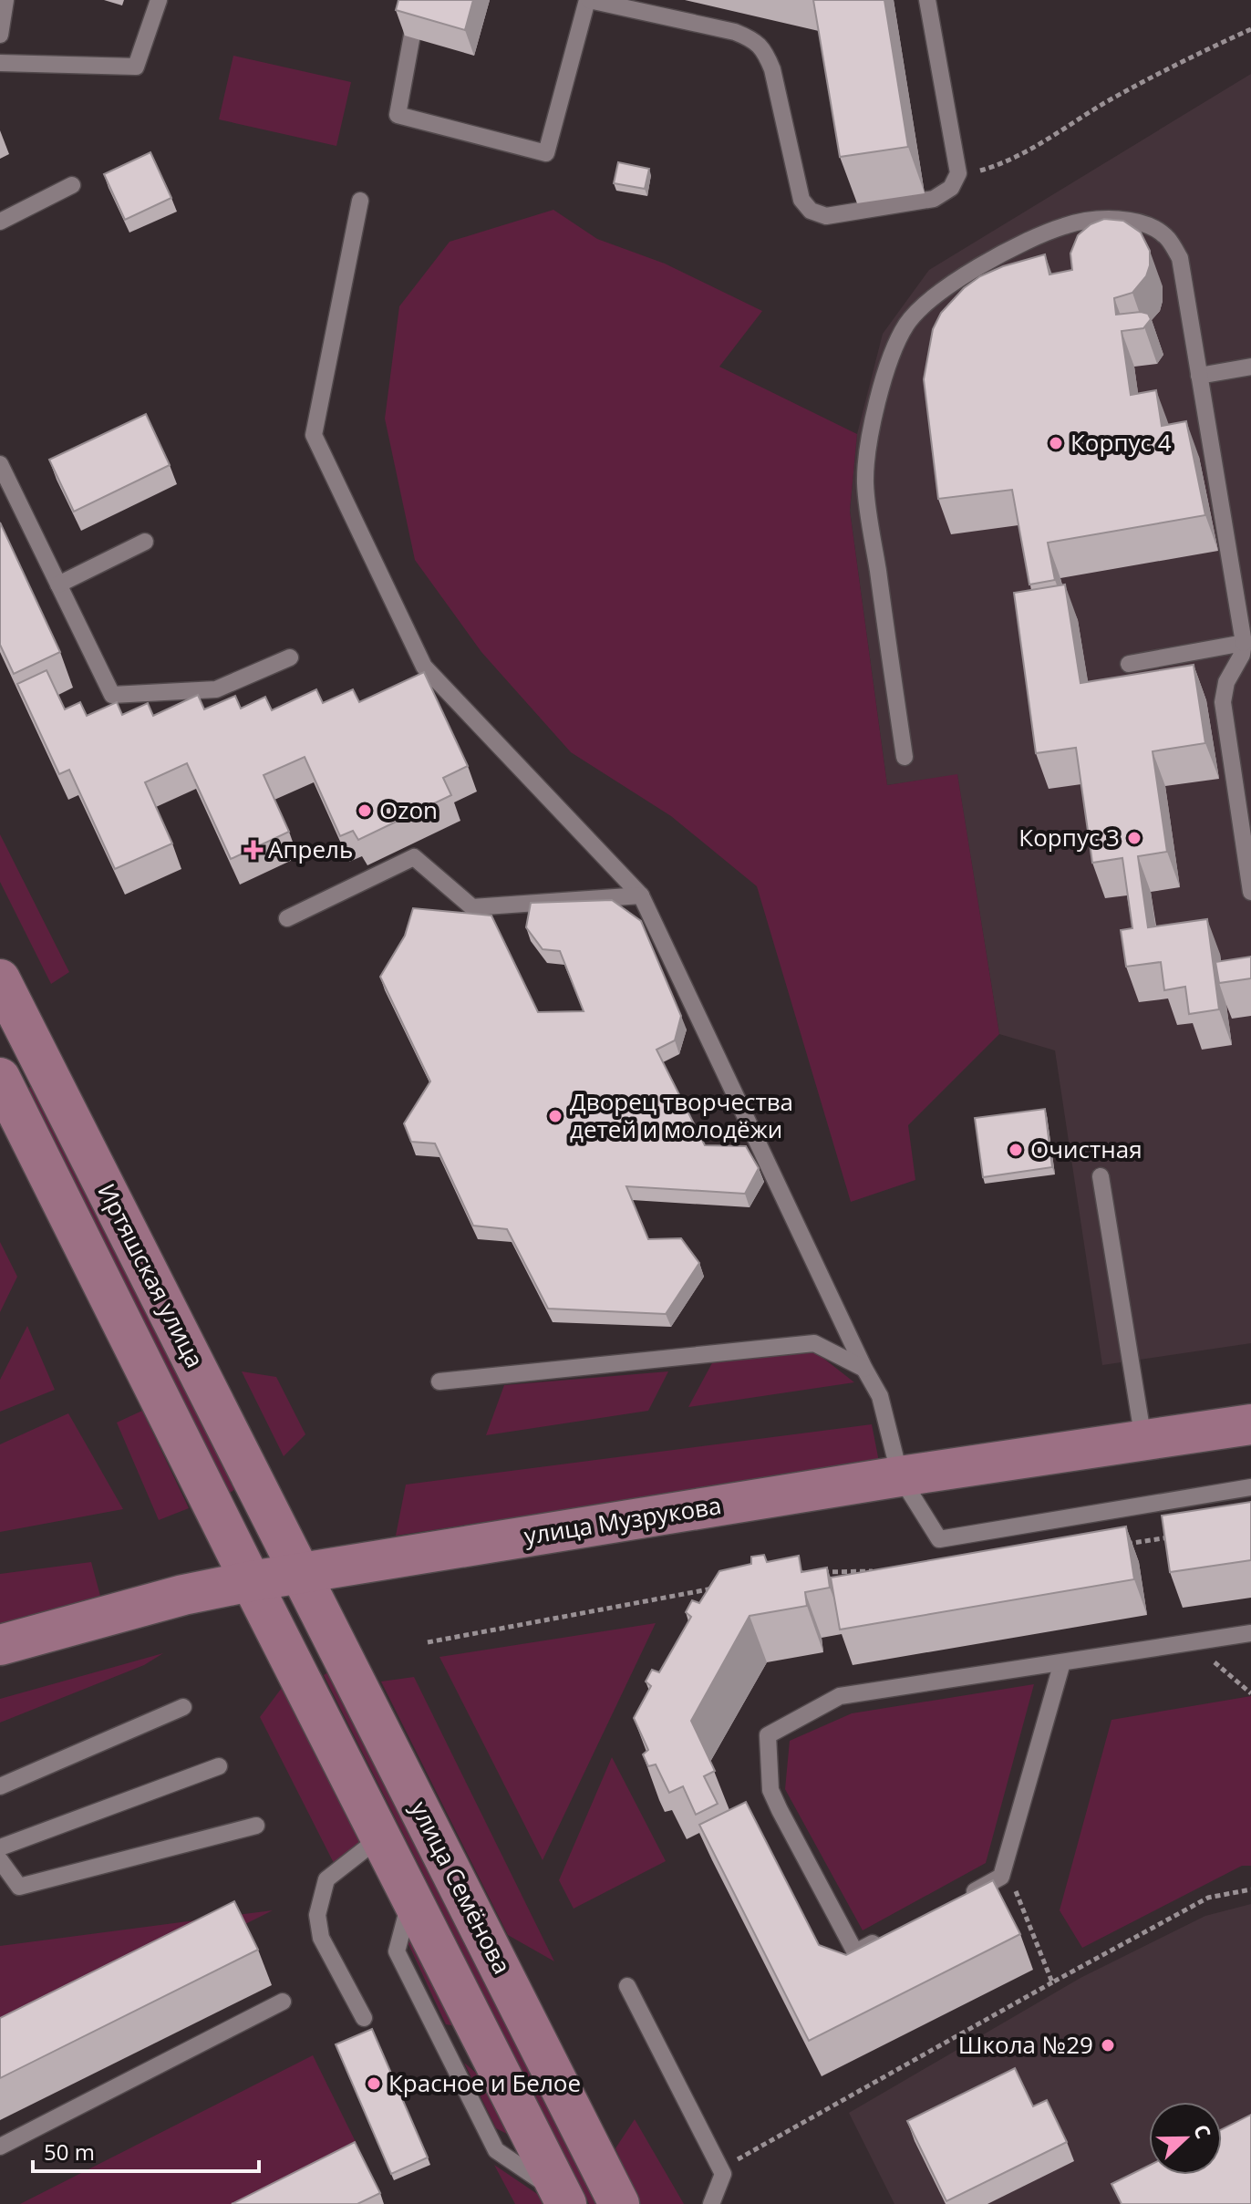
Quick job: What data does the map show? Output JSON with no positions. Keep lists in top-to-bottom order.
{
  "streets": {
    "street": ["Иртяшская улица", "улица Музрукова", "улица Семёнова"]
  },
  "crossings": [
    ["Иртяшская улица", "улица Музрукова"],
    ["Иртяшская улица", "улица Семёнова"],
    ["улица Музрукова", "улица Семёнова"]
  ],
  "places": {
    "other": [
      "Корпус 4",
      "Ozon",
      "Корпус 3",
      "Дворец творчества детей и молодёжи",
      "Очистная",
      "Школа №29",
      "Красное и Белое"
    ],
    "health": ["Апрель"]
  },
  "scale_bar": "50 m",
  "north": "right"
}
